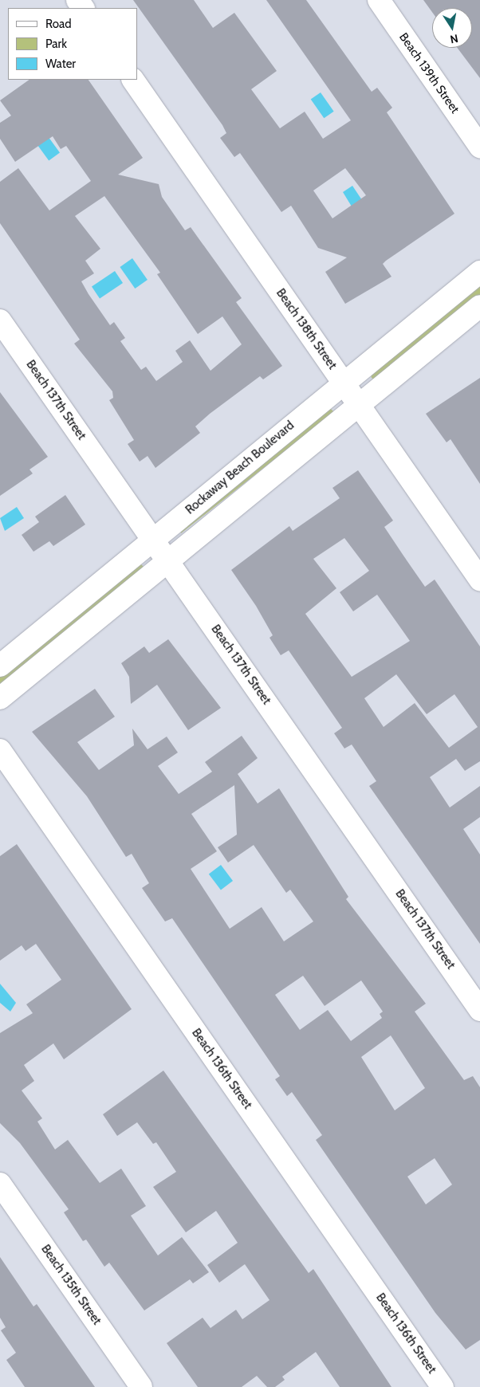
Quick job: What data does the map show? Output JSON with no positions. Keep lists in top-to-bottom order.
{
  "streets": {
    "street": [
      "Beach 139th Street",
      "Beach 138th Street",
      "Beach 137th Street",
      "Rockaway Beach Boulevard",
      "Beach 136th Street",
      "Beach 135th Street"
    ]
  },
  "crossings": [
    ["Beach 138th Street", "Rockaway Beach Boulevard"],
    ["Beach 137th Street", "Rockaway Beach Boulevard"]
  ],
  "legend": ["Road", "Park", "Water"],
  "north": "bottom"
}
